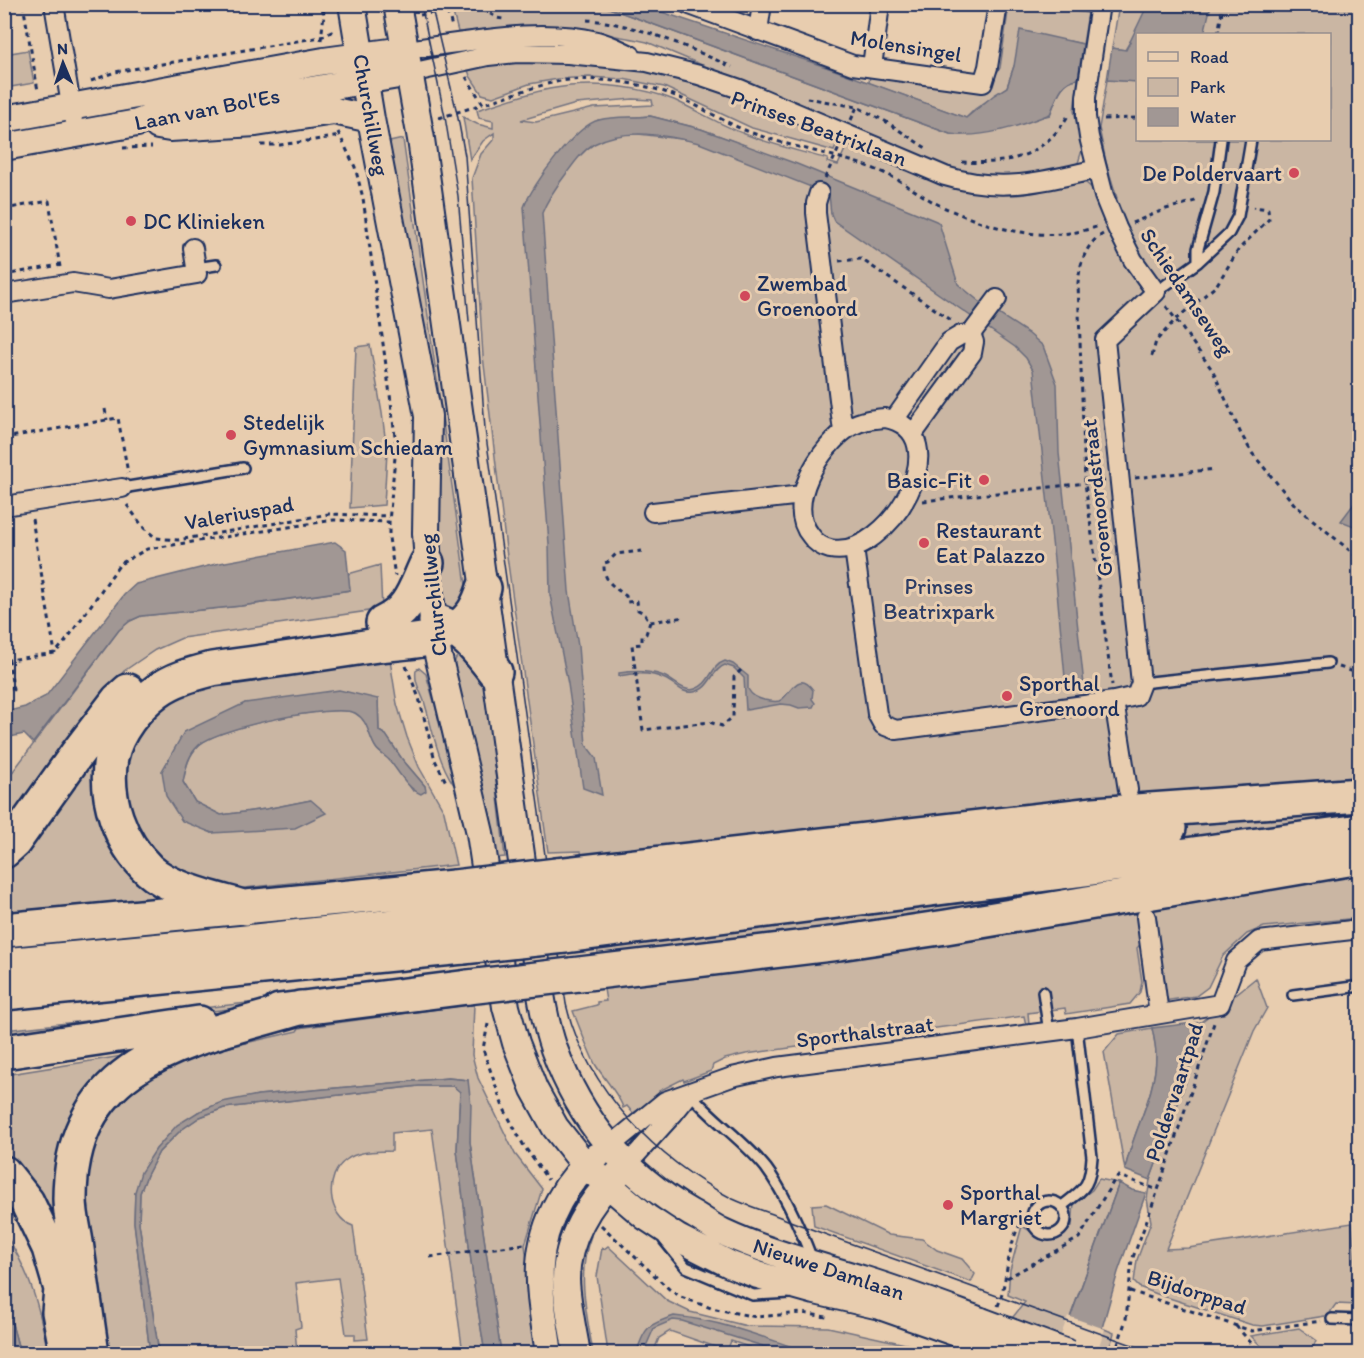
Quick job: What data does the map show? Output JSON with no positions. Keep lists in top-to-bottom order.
{
  "streets": {
    "main road": ["Laan van Bol'Es", "Churchillweg", "Nieuwe Damlaan"],
    "street": [
      "Molensingel",
      "Prinses Beatrixlaan",
      "Schiedamseweg",
      "Groenoordstraat",
      "Sporthalstraat"
    ],
    "path": ["Valeriuspad", "Poldervaartpad", "Bijdorppad"]
  },
  "crossings": [
    ["Laan van Bol'Es", "Churchillweg"],
    ["Laan van Bol'Es", "Prinses Beatrixlaan"],
    ["Churchillweg", "Prinses Beatrixlaan"],
    ["Churchillweg", "Valeriuspad"],
    ["Churchillweg", "Sporthalstraat"],
    ["Churchillweg", "Nieuwe Damlaan"],
    ["Prinses Beatrixlaan", "Schiedamseweg"],
    ["Schiedamseweg", "Groenoordstraat"],
    ["Sporthalstraat", "Poldervaartpad"],
    ["Sporthalstraat", "Nieuwe Damlaan"],
    ["Poldervaartpad", "Bijdorppad"]
  ],
  "parks": ["Prinses Beatrixpark"],
  "places": [
    "De Poldervaart",
    "DC Klinieken",
    "Zwembad Groenoord",
    "Stedelijk Gymnasium Schiedam",
    "Basic-Fit",
    "Restaurant Eat Palazzo",
    "Sporthal Groenoord",
    "Sporthal Margriet"
  ],
  "legend": ["Road", "Park", "Water"],
  "north": "top"
}
